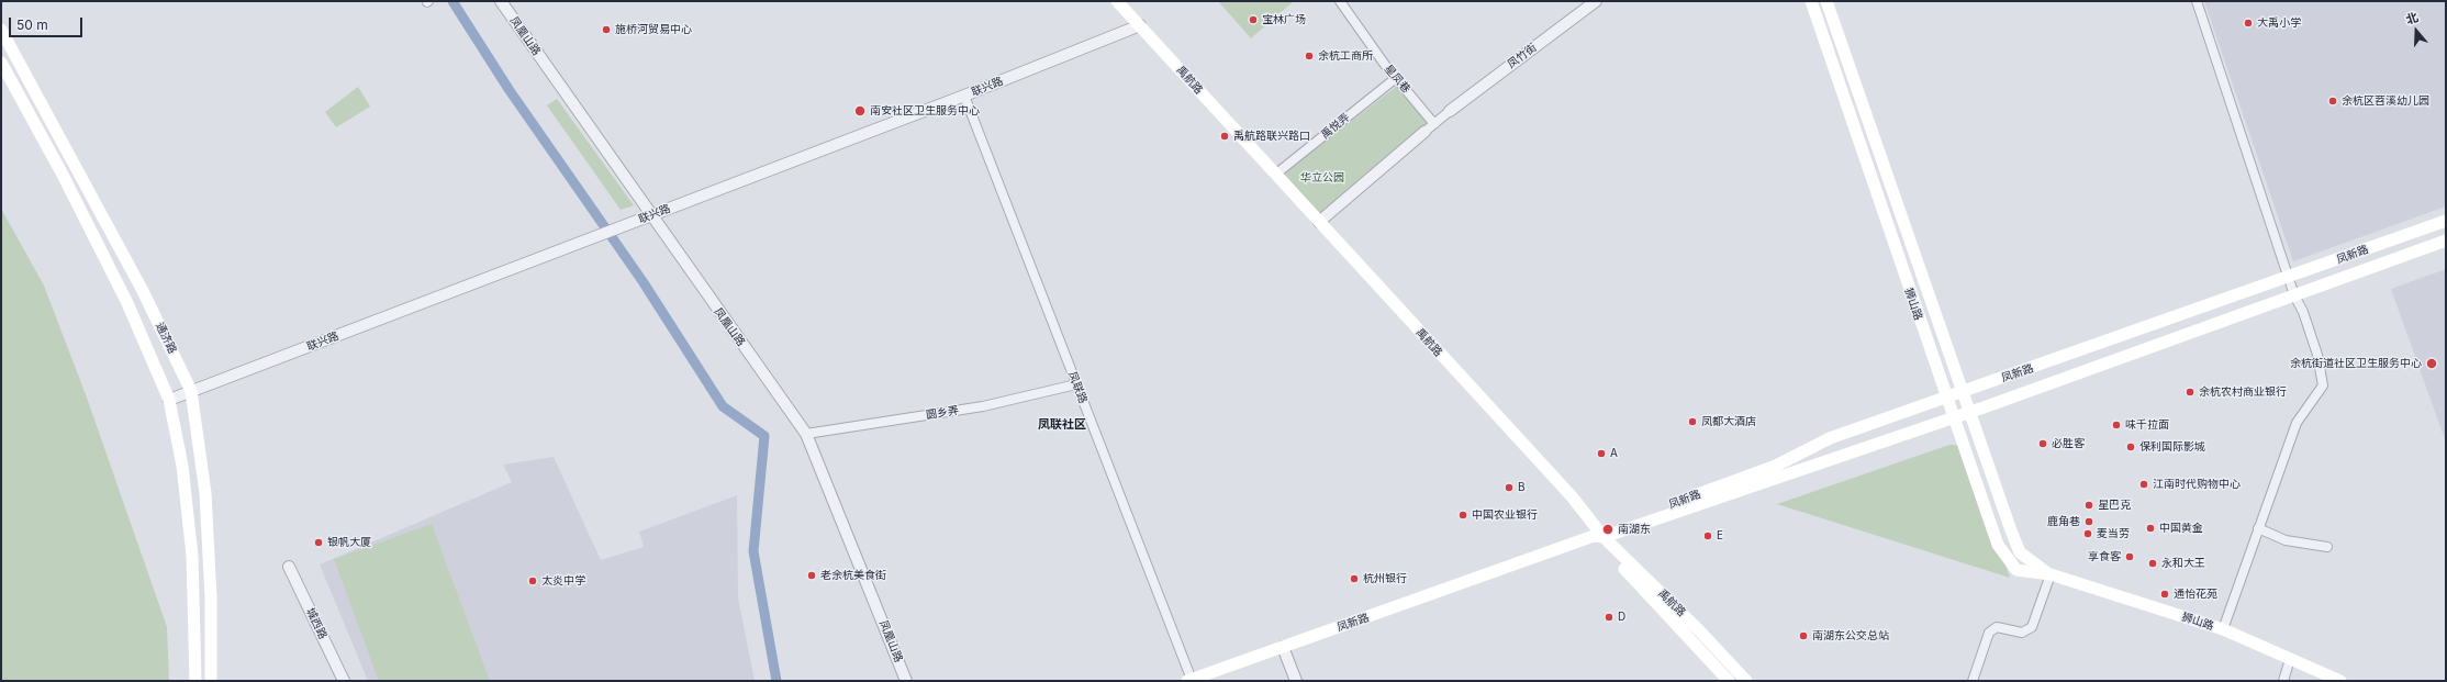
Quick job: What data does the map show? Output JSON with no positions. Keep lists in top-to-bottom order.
{
  "streets": {
    "main road": [
      "禹航路",
      "凤新路",
      "狮山路",
      "通济路"
    ],
    "street": [
      "凤凰山路",
      "凤竹街",
      "星凤巷",
      "联兴路",
      "禹悦弄",
      "凤联路",
      "圆乡弄",
      "城西路"
    ]
  },
  "crossings": [
    ["凤凰山路", "联兴路"],
    ["凤凰山路", "圆乡弄"],
    ["星凤巷", "禹悦弄"],
    ["禹航路", "联兴路"],
    ["禹航路", "禹悦弄"],
    ["禹航路", "凤新路"],
    ["联兴路", "通济路"],
    ["联兴路", "凤联路"],
    ["凤新路", "狮山路"],
    ["凤新路", "凤联路"],
    ["凤联路", "圆乡弄"]
  ],
  "districts": ["凤联社区"],
  "parks": ["华立公园"],
  "places": [
    "宝林广场",
    "大禹小学",
    "施桥河贸易中心",
    "余杭工商所",
    "余杭区苕溪幼儿园",
    "南安社区卫生服务中心",
    "禹航路联兴路口",
    "余杭街道社区卫生服务中心",
    "余杭农村商业银行",
    "凤都大酒店",
    "味千拉面",
    "必胜客",
    "保利国际影城",
    "A",
    "江南时代购物中心",
    "B",
    "星巴克",
    "中国农业银行",
    "鹿角巷",
    "中国黄金",
    "南湖东",
    "麦当劳",
    "E",
    "银帆大厦",
    "享食客",
    "永和大王",
    "老余杭美食街",
    "杭州银行",
    "太炎中学",
    "通怡花苑",
    "D",
    "南湖东公交总站"
  ],
  "scale_bar": "50 m",
  "north": "top"
}
